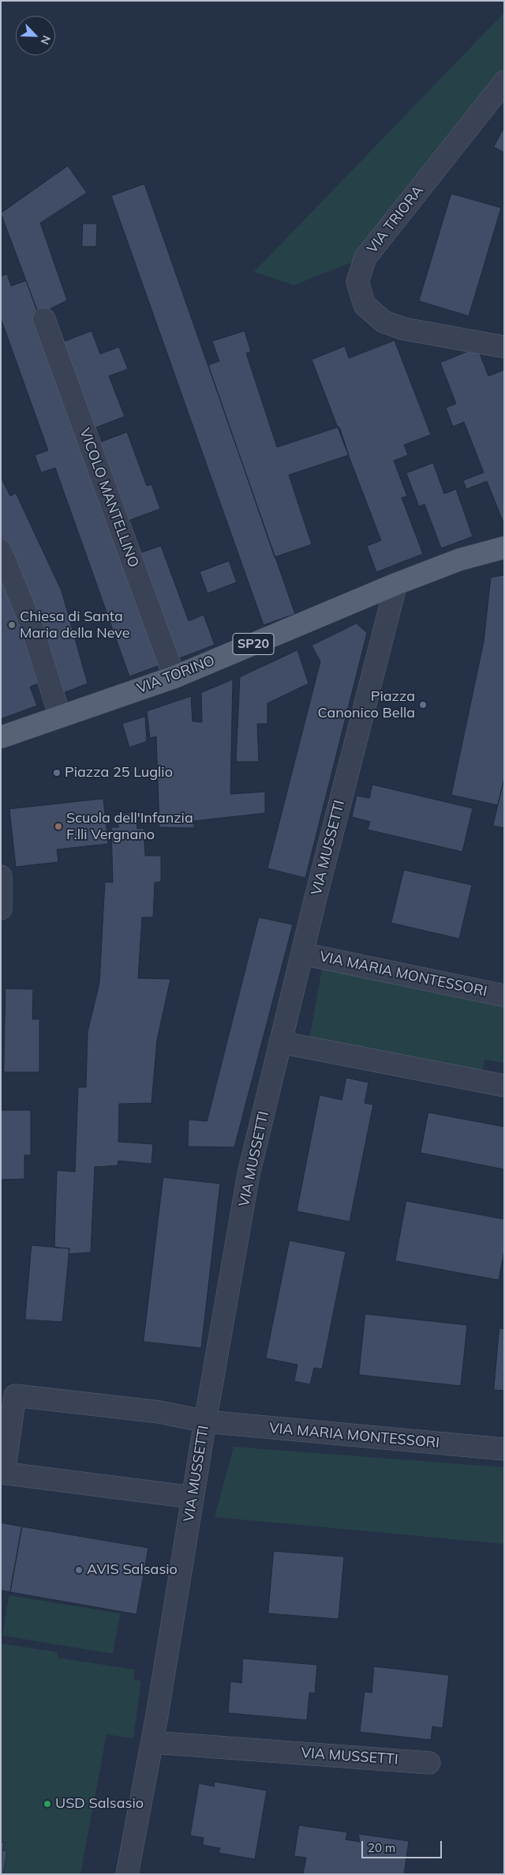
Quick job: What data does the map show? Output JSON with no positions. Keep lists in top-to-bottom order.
{
  "streets": {
    "main road": ["SP20", "VIA TORINO"],
    "street": [
      "VIA TRIORA",
      "VICOLO MANTELLINO",
      "VIA MUSSETTI",
      "VIA MARIA MONTESSORI"
    ]
  },
  "crossings": [
    ["VICOLO MANTELLINO", "VIA TORINO"],
    ["VIA TORINO", "VIA MUSSETTI"],
    ["VIA MUSSETTI", "VIA MARIA MONTESSORI"]
  ],
  "places": [
    "Chiesa di Santa Maria della Neve",
    "Piazza Canonico Bella",
    "Piazza 25 Luglio",
    "Scuola dell'Infanzia F.lli Vergnano",
    "AVIS Salsasio",
    "USD Salsasio"
  ],
  "scale_bar": "20 m",
  "north": "bottom right"
}
